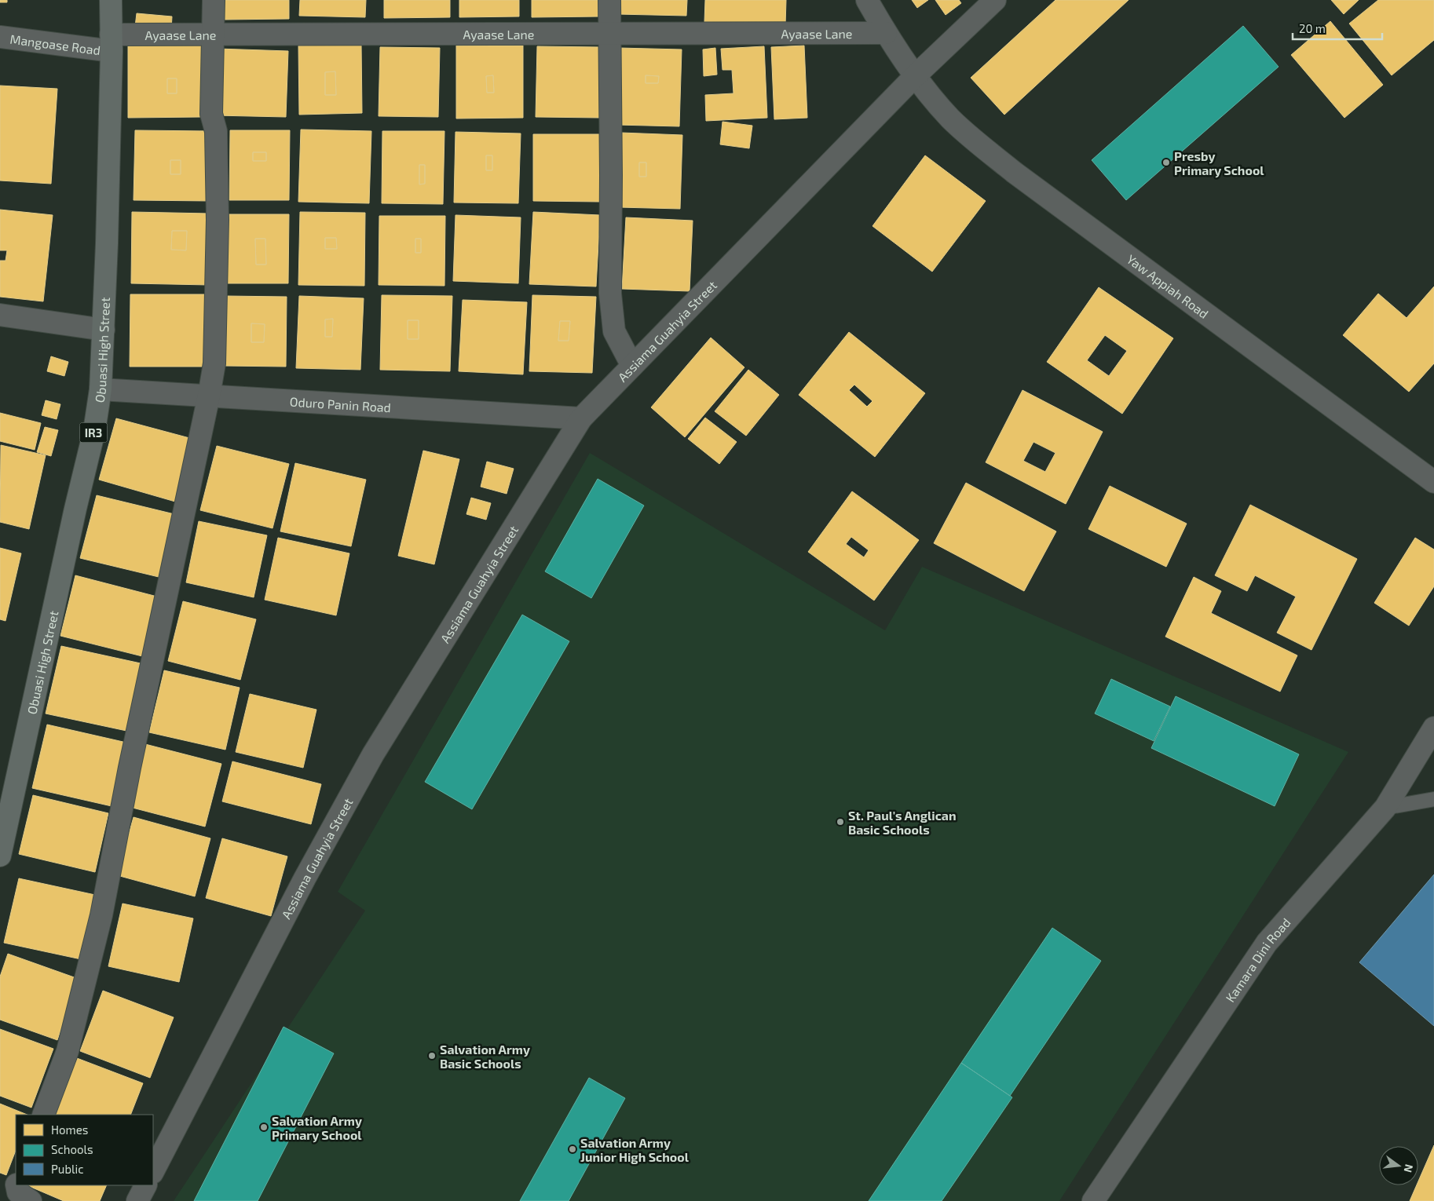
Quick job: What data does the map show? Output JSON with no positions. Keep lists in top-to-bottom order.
{
  "streets": {
    "main road": ["Obuasi High Street", "IR3"],
    "street": [
      "Ayaase Lane",
      "Mangoase Road",
      "Yaw Appiah Road",
      "Assiama Guahyia Street",
      "Oduro Panin Road",
      "Kamara Dini Road"
    ]
  },
  "crossings": [
    ["Ayaase Lane", "Mangoase Road"],
    ["Ayaase Lane", "Yaw Appiah Road"],
    ["Ayaase Lane", "Obuasi High Street"],
    ["Mangoase Road", "Obuasi High Street"],
    ["Yaw Appiah Road", "Assiama Guahyia Street"],
    ["Assiama Guahyia Street", "Oduro Panin Road"],
    ["Obuasi High Street", "Oduro Panin Road"]
  ],
  "places": [
    "Presby Primary School",
    "St. Paul's Anglican Basic Schools",
    "Salvation Army Basic Schools",
    "Salvation Army Primary School",
    "Salvation Army Junior High School"
  ],
  "legend": ["Homes", "Schools", "Public"],
  "scale_bar": "20 m",
  "north": "right"
}
